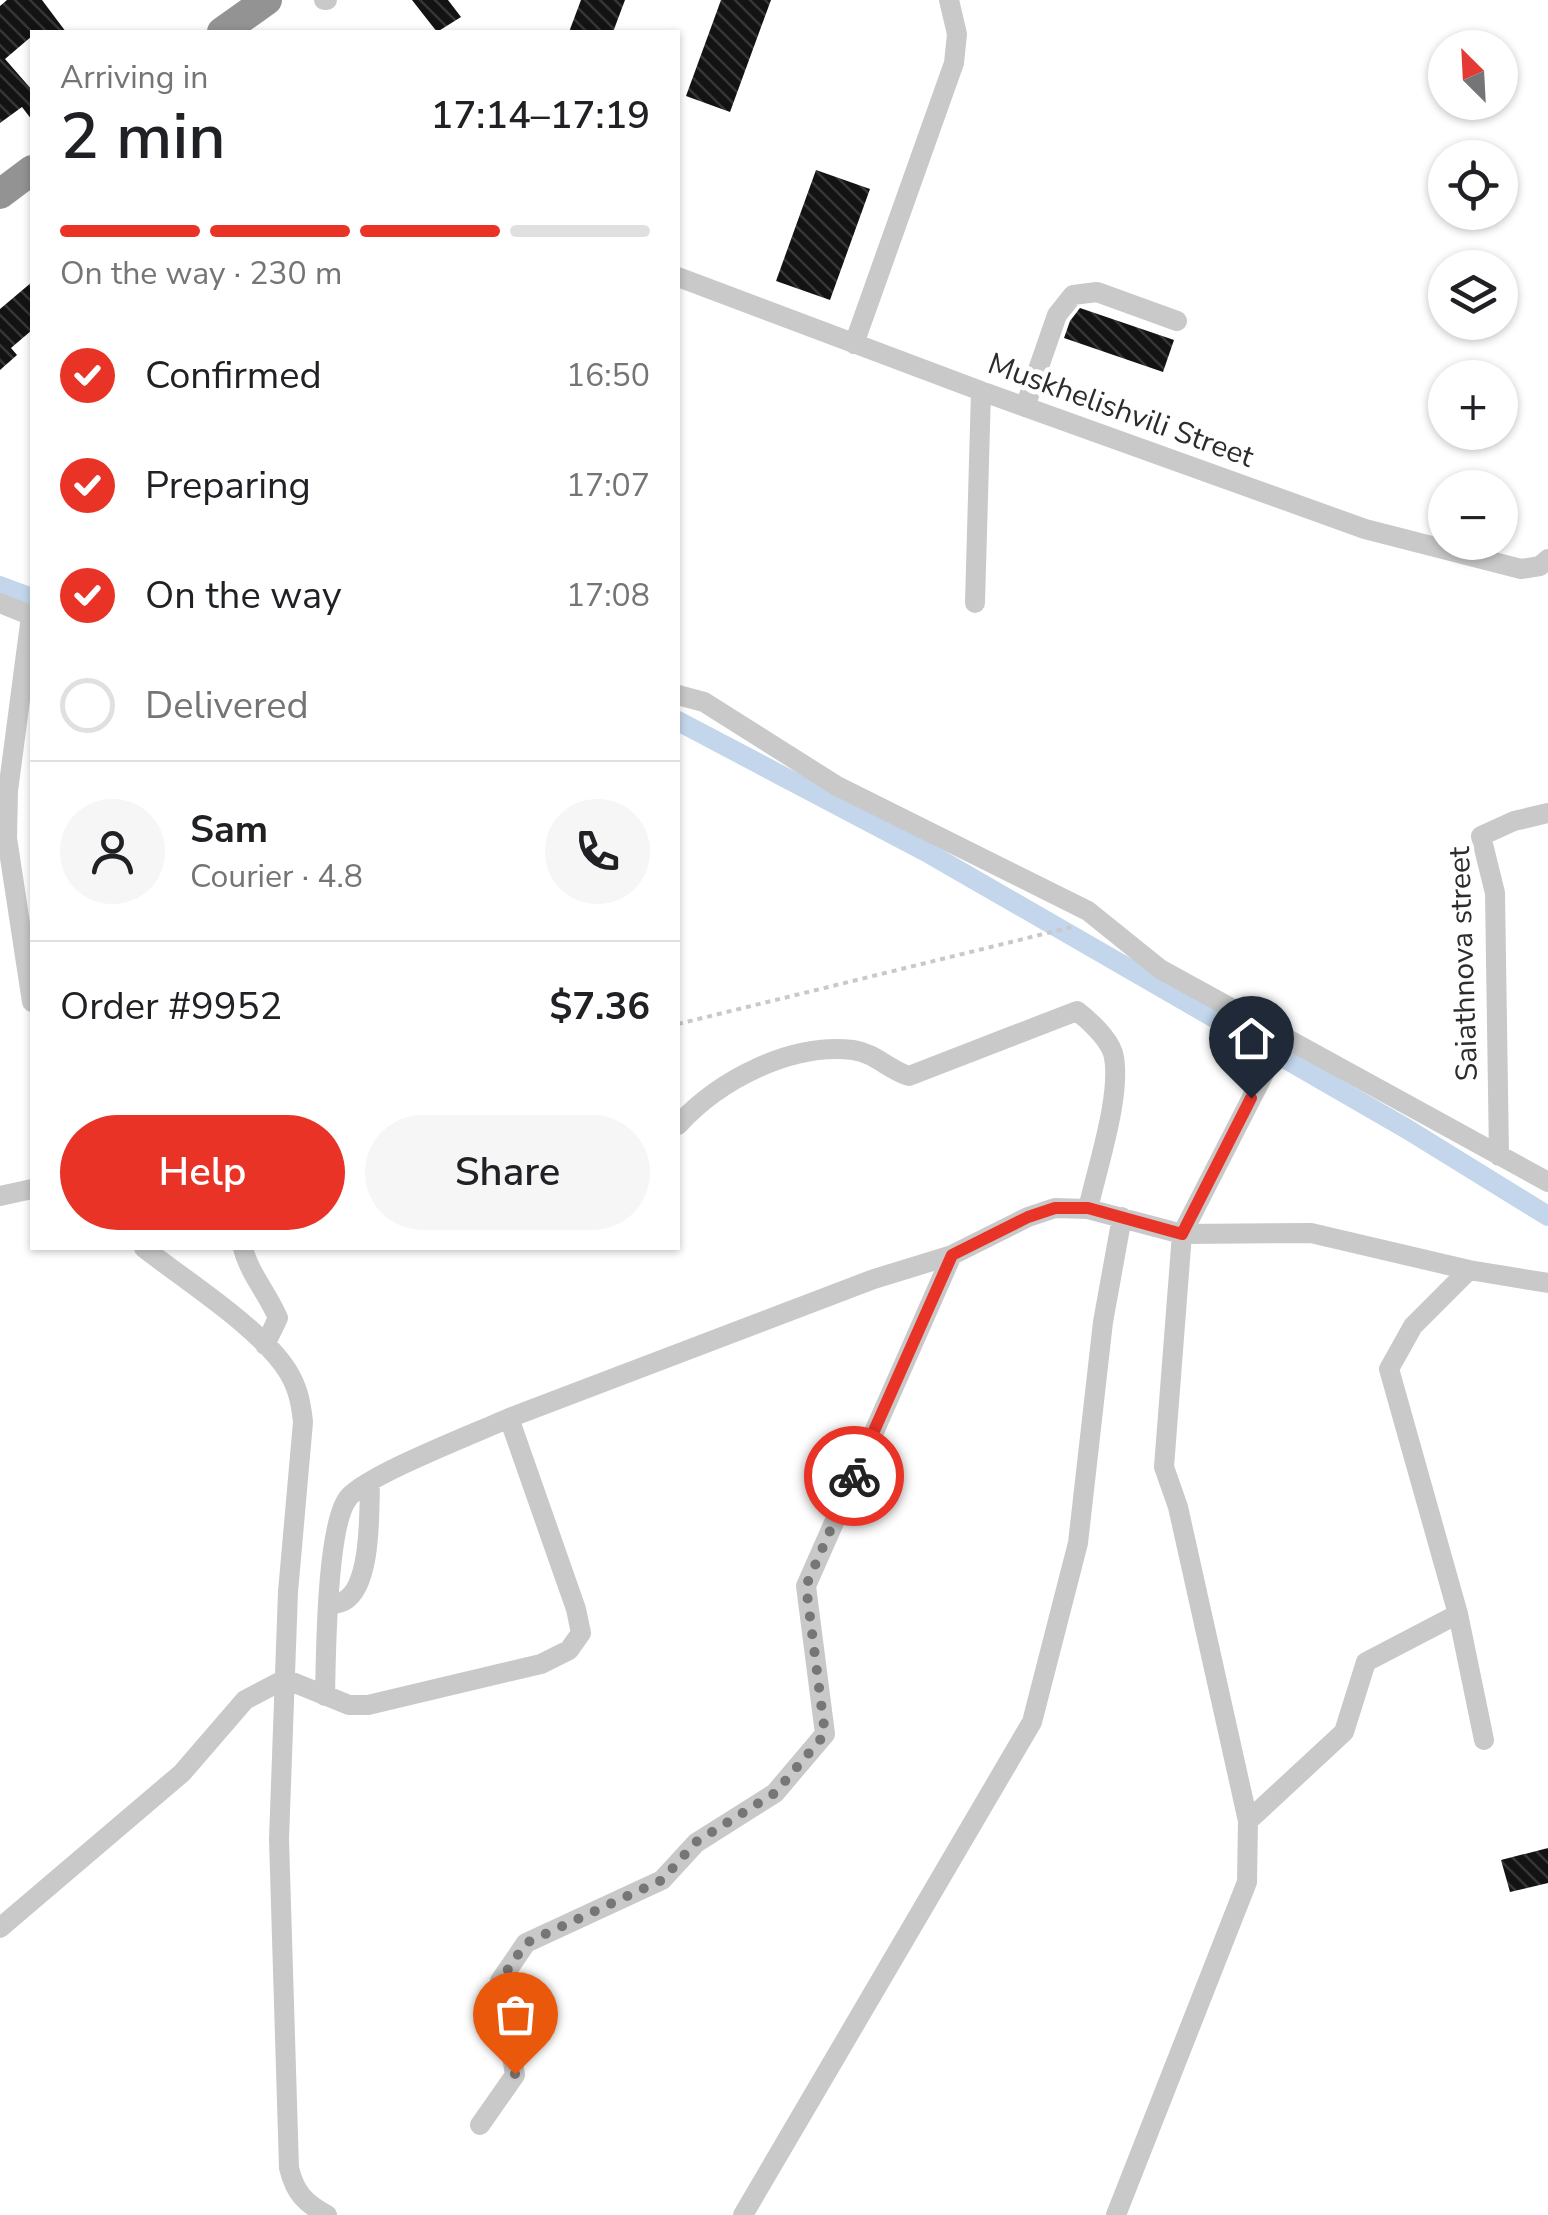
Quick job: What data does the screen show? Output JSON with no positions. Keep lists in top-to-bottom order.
{
  "streets": {
    "street": ["Muskhelishvili Street", "Saiathnova street"]
  },
  "north": "top left",
  "page": {
    "map_buttons": ["+", "−"],
    "heading": ["2 min", "Arriving in", "17:14–17:19"],
    "panel": [
      "Sam",
      "Courier · 4.8",
      "Order #9952",
      "$7.36"
    ],
    "bar": "On the way · 230 m",
    "list": [
      ["Confirmed", "16:50"],
      ["Preparing", "17:07"],
      ["On the way", "17:08"],
      "Delivered"
    ],
    "buttons": ["Help", "Share"]
  }
}
